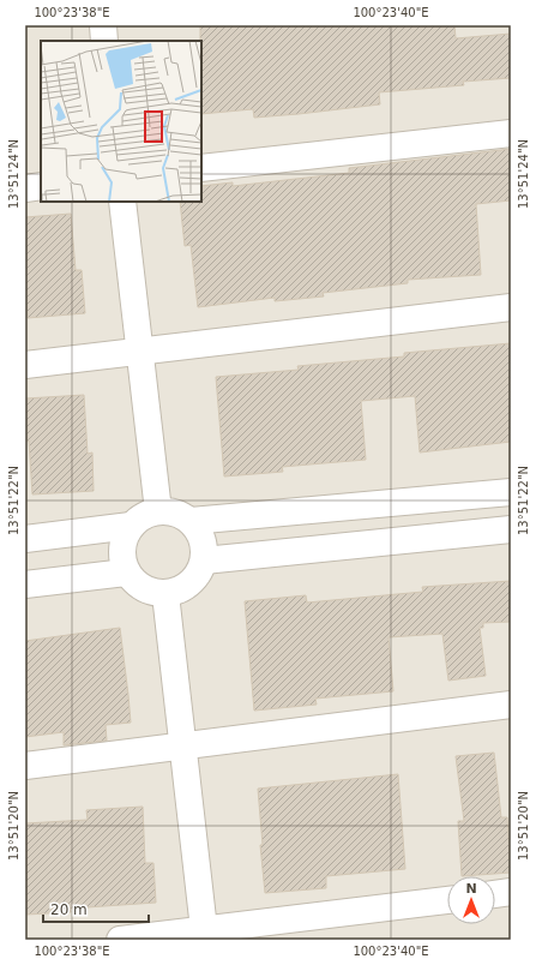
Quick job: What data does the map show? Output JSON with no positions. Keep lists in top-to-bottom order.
{
  "scale_bar": "20 m",
  "north": "top",
  "coordinates": [
    "100°23'38\"E",
    "100°23'40\"E",
    "13°51'24\"N",
    "13°51'22\"N",
    "13°51'20\"N"
  ]
}
